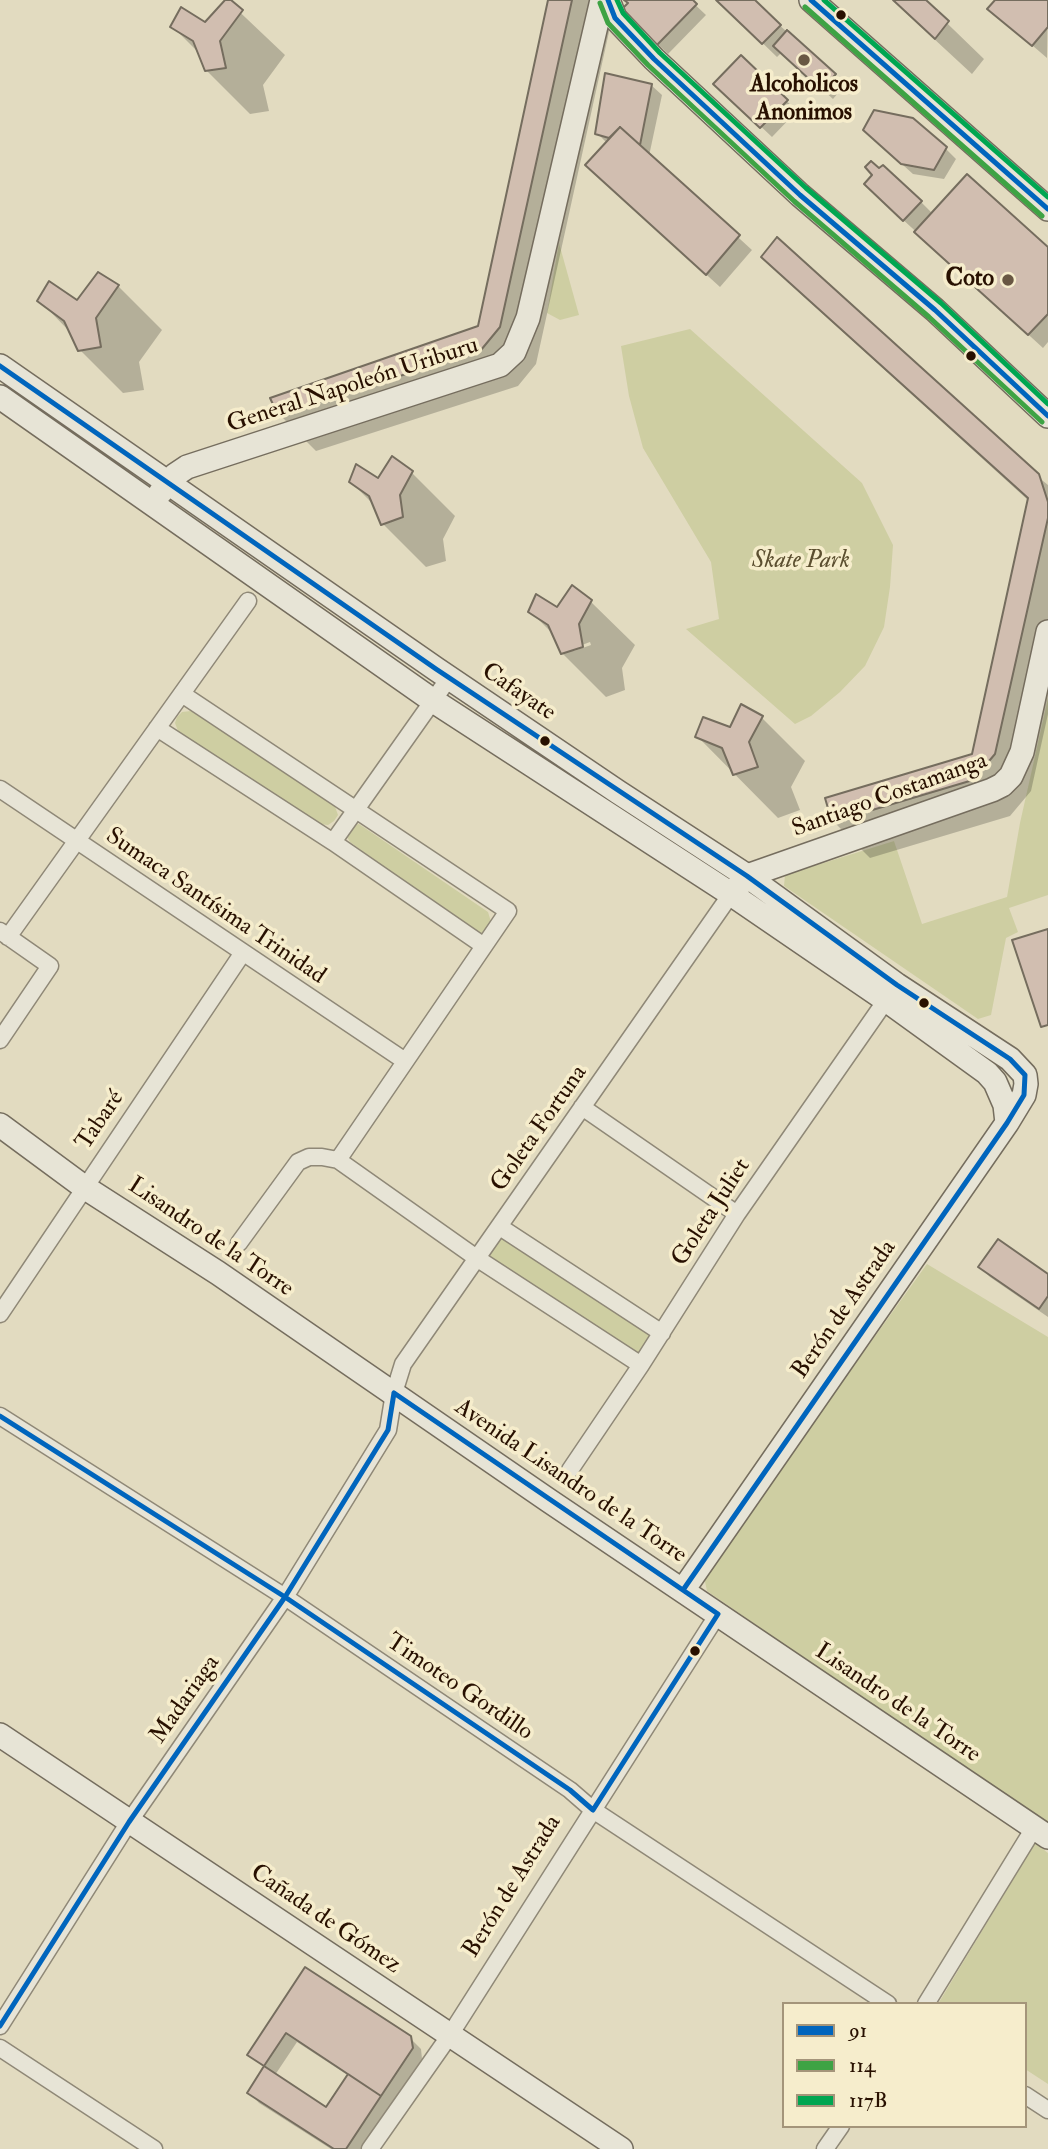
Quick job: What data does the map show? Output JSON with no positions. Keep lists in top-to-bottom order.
{
  "streets": {
    "street": [
      "General Napoleón Uriburu",
      "Cafayate",
      "Santiago Costamanga",
      "Sumaca Santísima Trinidad",
      "Tabaré",
      "Goleta Fortuna",
      "Goleta Juliet",
      "Lisandro de la Torre",
      "Berón de Astrada",
      "Avenida Lisandro de la Torre",
      "Timoteo Gordillo",
      "Madariaga",
      "Cañada de Gómez"
    ]
  },
  "crossings": [
    ["General Napoleón Uriburu", "Cafayate"],
    ["Cafayate", "Santiago Costamanga"],
    ["Cafayate", "Goleta Fortuna"],
    ["Cafayate", "Goleta Juliet"],
    ["Cafayate", "Berón de Astrada"],
    ["Sumaca Santísima Trinidad", "Tabaré"],
    ["Tabaré", "Lisandro de la Torre"],
    ["Goleta Fortuna", "Lisandro de la Torre"],
    ["Goleta Fortuna", "Avenida Lisandro de la Torre"],
    ["Goleta Fortuna", "Madariaga"],
    ["Lisandro de la Torre", "Berón de Astrada"],
    ["Lisandro de la Torre", "Avenida Lisandro de la Torre"],
    ["Lisandro de la Torre", "Madariaga"],
    ["Berón de Astrada", "Avenida Lisandro de la Torre"],
    ["Berón de Astrada", "Timoteo Gordillo"],
    ["Berón de Astrada", "Cañada de Gómez"],
    ["Avenida Lisandro de la Torre", "Madariaga"],
    ["Timoteo Gordillo", "Madariaga"],
    ["Madariaga", "Cañada de Gómez"]
  ],
  "parks": ["Skate Park"],
  "places": ["Alcoholicos Anonimos", "Coto"],
  "lines": ["transit line 91", "transit line 117B", "transit line 114"],
  "legend": ["91", "114", "117B"]
}
